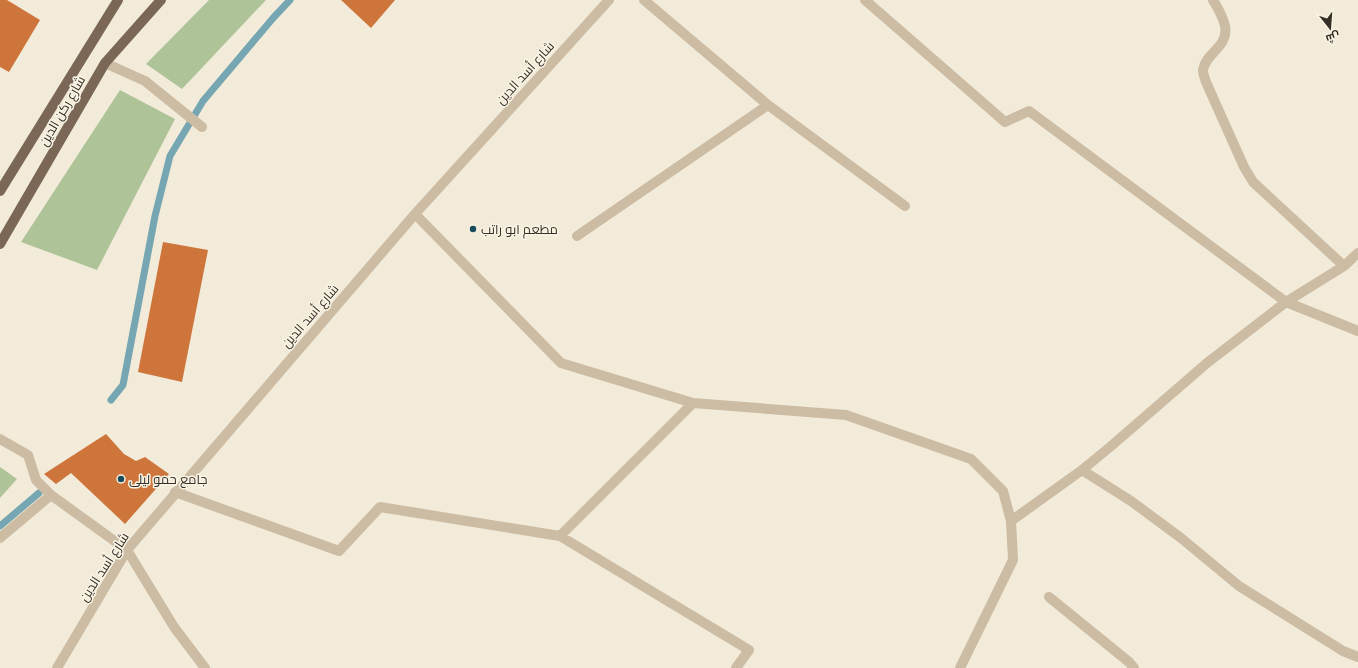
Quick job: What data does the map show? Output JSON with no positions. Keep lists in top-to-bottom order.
{
  "streets": {
    "main road": ["شارع ركن الدين"],
    "street": ["شارع أسد الدين"]
  },
  "places": ["مطعم ابو راتب", "جامع حمو ليلى"],
  "north": "bottom"
}
